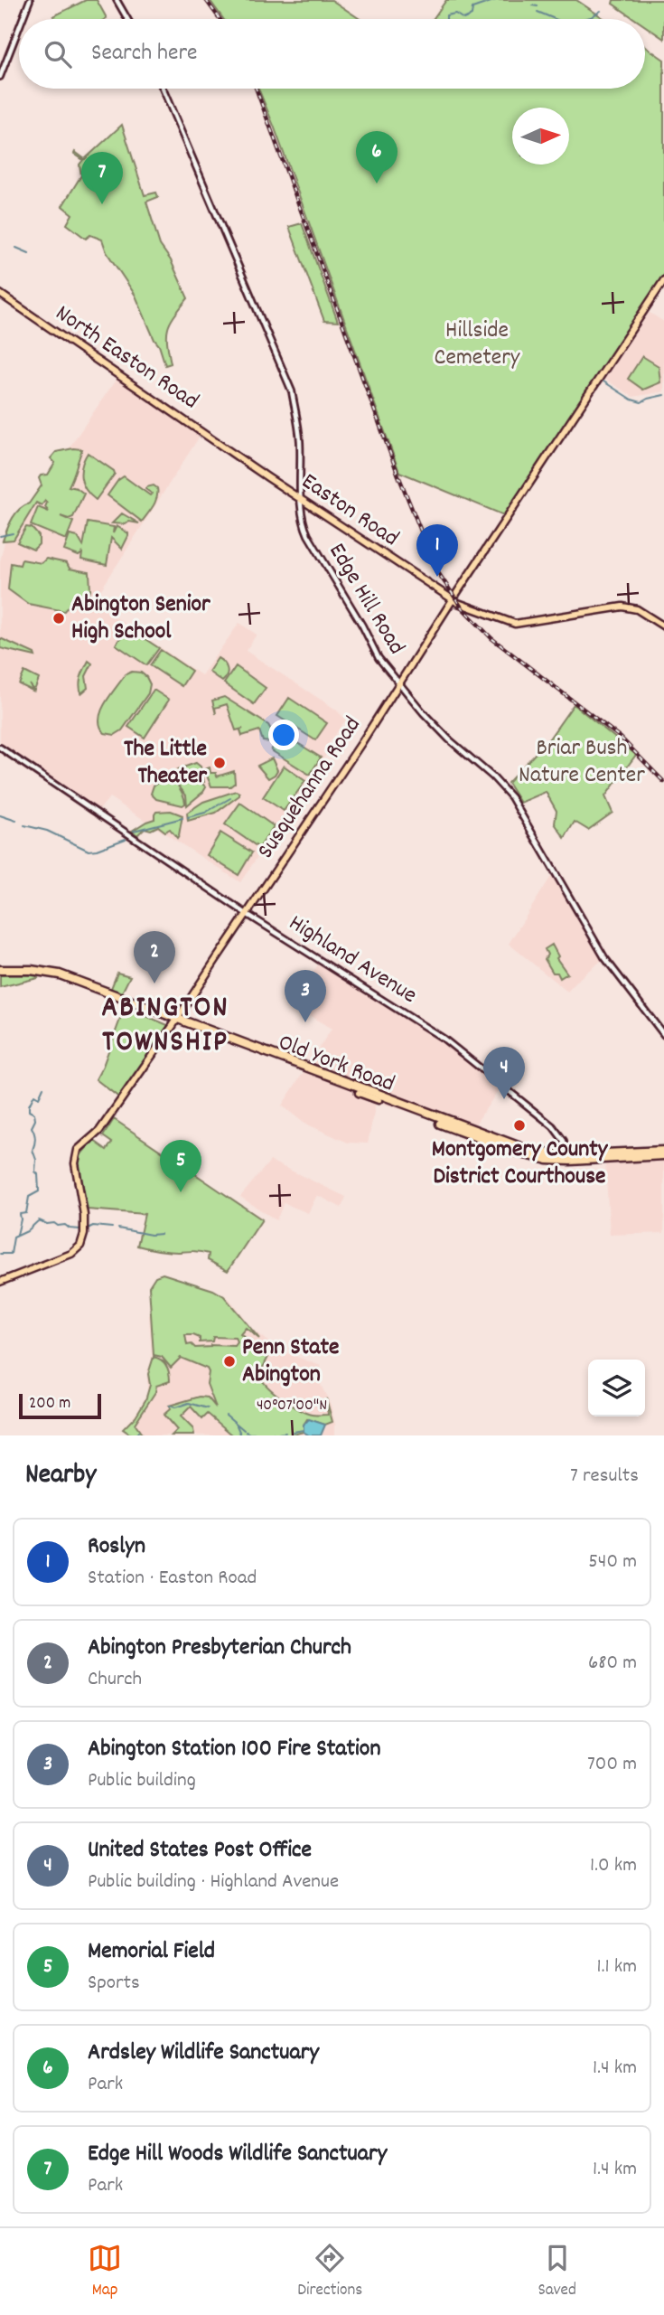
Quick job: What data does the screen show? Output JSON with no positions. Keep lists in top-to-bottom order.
{
  "streets": {
    "highway": ["Old York Road"],
    "main road": ["North Easton Road", "Easton Road", "Susquehanna Road"],
    "street": ["Edge Hill Road", "Highland Avenue"]
  },
  "crossings": [
    ["North Easton Road", "Easton Road"],
    ["Easton Road", "Edge Hill Road"],
    ["Easton Road", "Susquehanna Road"],
    ["Edge Hill Road", "Susquehanna Road"],
    ["Susquehanna Road", "Highland Avenue"],
    ["Susquehanna Road", "Old York Road"],
    ["Highland Avenue", "Old York Road"]
  ],
  "districts": ["ABINGTON TOWNSHIP"],
  "parks": ["Hillside Cemetery", "Briar Bush Nature Center"],
  "places": [
    "Abington Senior High School",
    "The Little Theater",
    "Montgomery County District Courthouse",
    "Penn State Abington"
  ],
  "scale_bar": "200 m",
  "north": "right",
  "page": {
    "search": "Search here",
    "pins": [
      "6",
      "7",
      "1",
      "2",
      "3",
      "4",
      "5"
    ],
    "scale": "200 m",
    "heading": ["Nearby", "7 results"],
    "list": [
      {
        "mark": "1",
        "name": "Roslyn",
        "note": "Station · Easton Road",
        "value": "540 m"
      },
      {
        "mark": "2",
        "name": "Abington Presbyterian Church",
        "note": "Church",
        "value": "680 m"
      },
      {
        "mark": "3",
        "name": "Abington Station 100 Fire Station",
        "note": "Public building",
        "value": "700 m"
      },
      {
        "mark": "4",
        "name": "United States Post Office",
        "note": "Public building · Highland Avenue",
        "value": "1.0 km"
      },
      {
        "mark": "5",
        "name": "Memorial Field",
        "note": "Sports",
        "value": "1.1 km"
      },
      {
        "mark": "6",
        "name": "Ardsley Wildlife Sanctuary",
        "note": "Park",
        "value": "1.4 km"
      },
      {
        "mark": "7",
        "name": "Edge Hill Woods Wildlife Sanctuary",
        "note": "Park",
        "value": "1.4 km"
      }
    ],
    "nav": ["Map", "Directions", "Saved"]
  },
  "coordinates": ["40°07'00\"N"]
}
